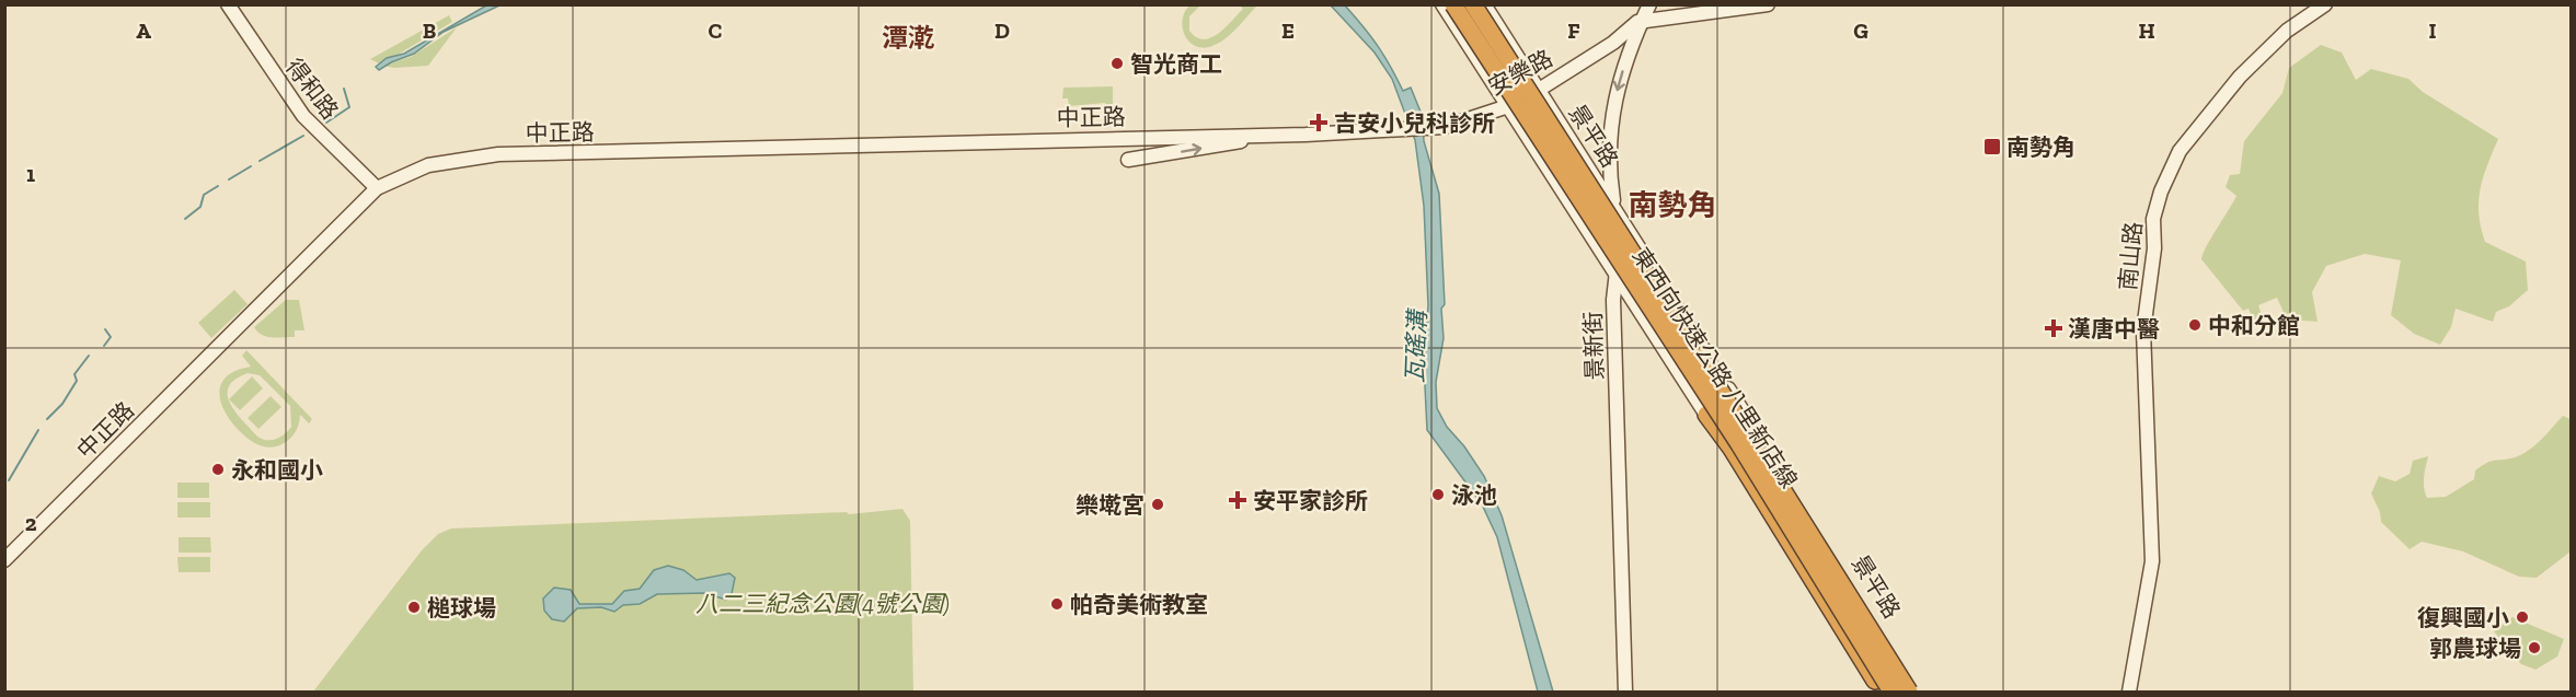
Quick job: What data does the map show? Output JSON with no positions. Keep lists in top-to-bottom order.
{
  "streets": {
    "highway": ["東西向快速公路 八里新店線"],
    "street": [
      "安樂路",
      "得和路",
      "中正路",
      "景平路",
      "南山路",
      "景新街"
    ]
  },
  "crossings": [
    ["安樂路", "中正路"],
    ["安樂路", "景平路"],
    ["安樂路", "景新街"],
    ["得和路", "中正路"],
    ["景平路", "景新街"]
  ],
  "districts": ["潭漧", "南勢角"],
  "water": ["瓦磘溝"],
  "parks": ["八二三紀念公園(4號公園)"],
  "places": {
    "other": [
      "智光商工",
      "中和分館",
      "永和國小",
      "泳池",
      "樂墘宮",
      "帕奇美術教室",
      "槌球場",
      "復興國小",
      "郭農球場"
    ],
    "health": ["吉安小兒科診所", "漢唐中醫", "安平家診所"],
    "transit": ["南勢角"]
  },
  "grid": {
    "columns": [
      "A",
      "B",
      "C",
      "D",
      "E",
      "F",
      "G",
      "H",
      "I"
    ],
    "rows": ["1", "2"]
  }
}
